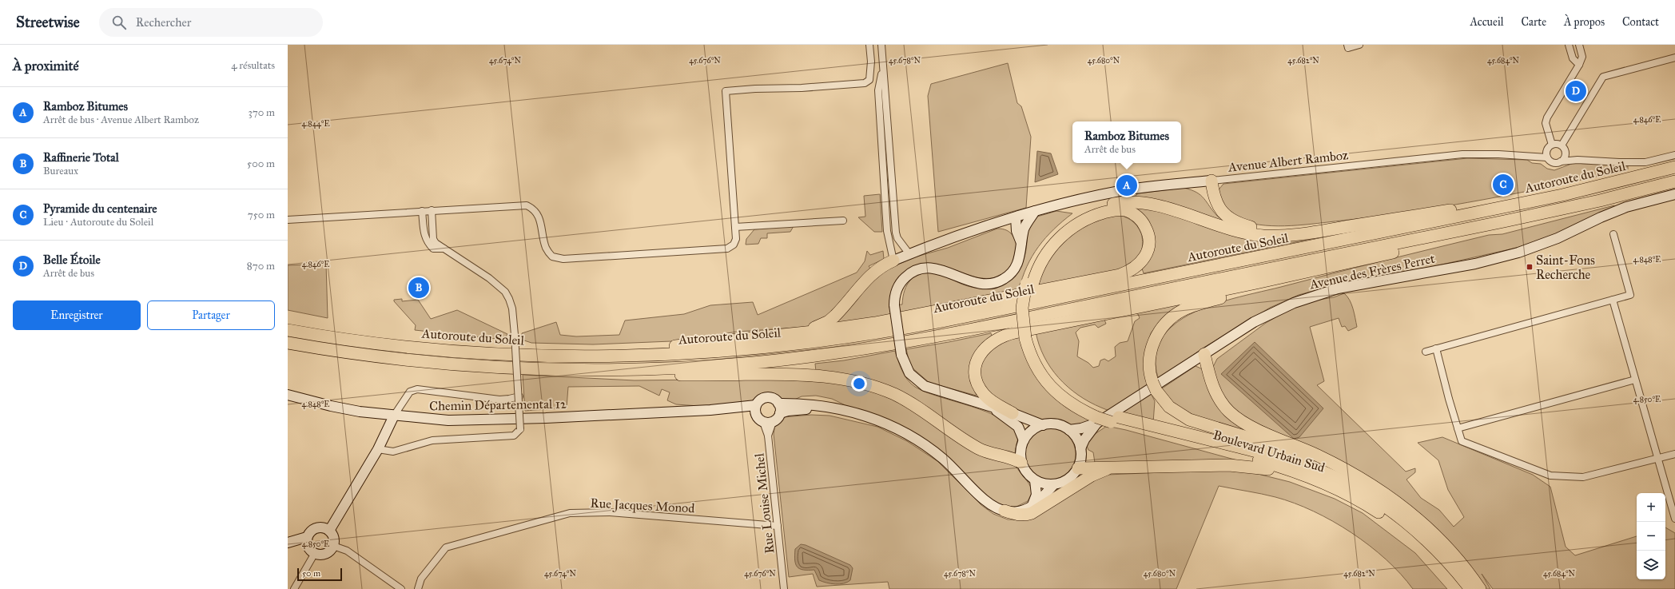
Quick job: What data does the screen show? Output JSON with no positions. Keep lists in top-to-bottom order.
{
  "streets": {
    "highway": ["Autoroute du Soleil", "Boulevard Urbain Sud"],
    "main road": ["Avenue Albert Ramboz", "Avenue des Frères Perret", "Chemin Départemental 12"],
    "street": ["Rue Louise Michel", "Rue Jacques Monod"]
  },
  "crossings": [
    ["Avenue des Frères Perret", "Boulevard Urbain Sud"],
    ["Chemin Départemental 12", "Rue Louise Michel"],
    ["Rue Louise Michel", "Rue Jacques Monod"]
  ],
  "places": {
    "transit": ["Saint-Fons Recherche"]
  },
  "scale_bar": "50 m",
  "page": {
    "header": "Streetwise",
    "search": "Rechercher",
    "nav": [
      "Accueil",
      "Carte",
      "À propos",
      "Contact"
    ],
    "heading": ["À proximité", "4 résultats"],
    "pins": [
      "D",
      "C",
      "A",
      "B"
    ],
    "list": [
      {
        "mark": "A",
        "name": "Ramboz Bitumes",
        "note": "Arrêt de bus · Avenue Albert Ramboz",
        "value": "370 m"
      },
      {
        "mark": "B",
        "name": "Raffinerie Total",
        "note": "Bureaux",
        "value": "500 m"
      },
      {
        "mark": "C",
        "name": "Pyramide du centenaire",
        "note": "Lieu · Autoroute du Soleil",
        "value": "750 m"
      },
      {
        "mark": "D",
        "name": "Belle Étoile",
        "note": "Arrêt de bus",
        "value": "870 m"
      }
    ],
    "popup": ["Ramboz Bitumes", "Arrêt de bus"],
    "buttons": ["Enregistrer", "Partager"],
    "map_buttons": ["+", "−"],
    "scale": "50 m"
  },
  "coordinates": [
    "45.674°N",
    "45.676°N",
    "45.678°N",
    "45.680°N",
    "45.682°N",
    "45.684°N",
    "4.846°E",
    "4.844°E",
    "4.848°E",
    "4.850°E"
  ]
}
